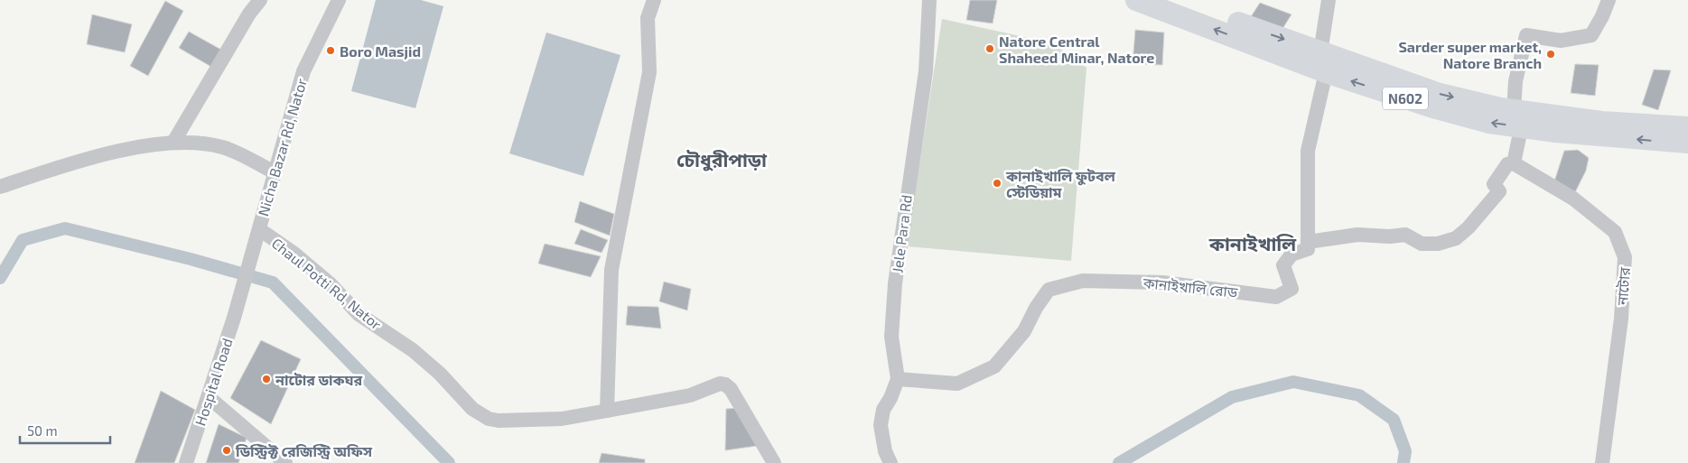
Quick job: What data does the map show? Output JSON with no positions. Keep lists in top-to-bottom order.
{
  "streets": {
    "highway": ["N602"],
    "street": [
      "Nicha Bazar Rd, Nator",
      "Jele Para Rd",
      "Chaul Potti Rd, Nator",
      "নাটোর",
      "কানাইখালি রোড",
      "Hospital Road"
    ]
  },
  "crossings": [
    ["Nicha Bazar Rd, Nator", "Chaul Potti Rd, Nator"],
    ["Nicha Bazar Rd, Nator", "Hospital Road"],
    ["Jele Para Rd", "কানাইখালি রোড"]
  ],
  "districts": ["চৌধুরীপাড়া", "কানাইখালি"],
  "places": [
    "Natore Central Shaheed Minar, Natore",
    "Boro Masjid",
    "Sarder super market, Natore Branch",
    "কানাইখালি ফুটবল স্টেডিয়াম",
    "নাটোর ডাকঘর",
    "ডিস্ট্রিক্ট রেজিস্ট্রি অফিস"
  ],
  "scale_bar": "50 m"
}
